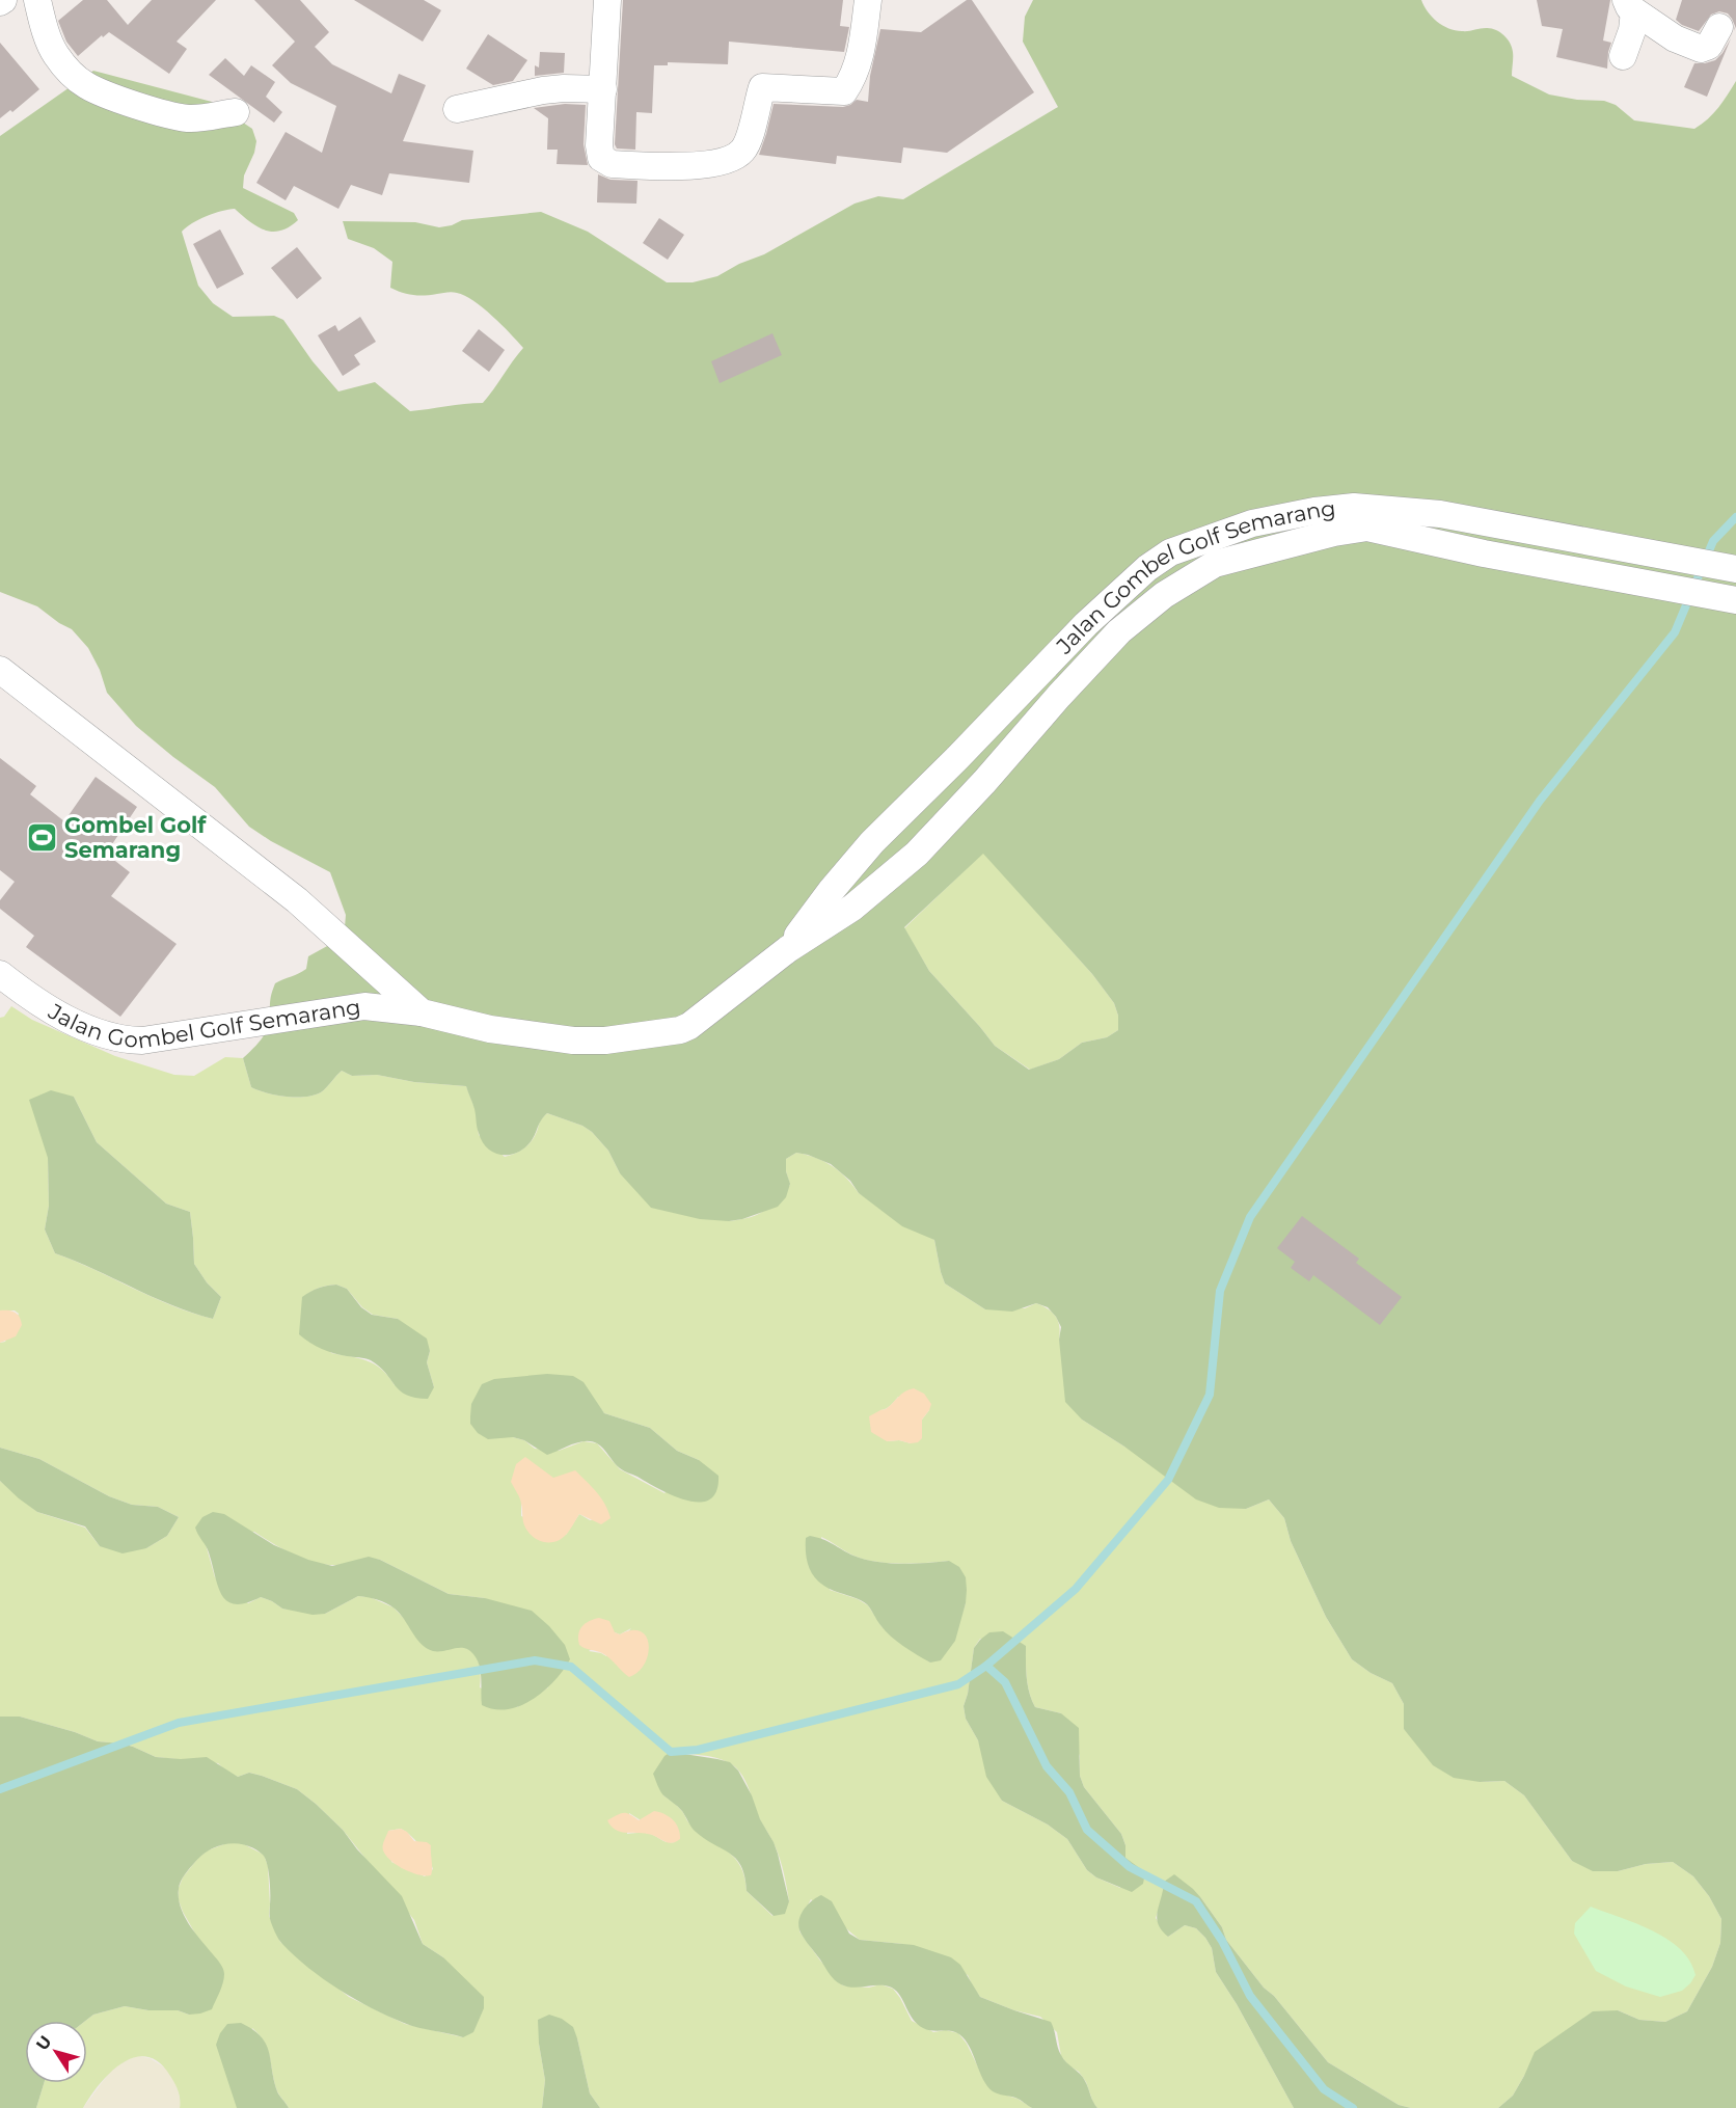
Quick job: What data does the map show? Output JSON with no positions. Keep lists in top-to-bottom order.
{
  "streets": {
    "street": ["Jalan Gombel Golf Semarang"]
  },
  "places": {
    "sports": ["Gombel Golf Semarang"]
  },
  "north": "top left"
}
